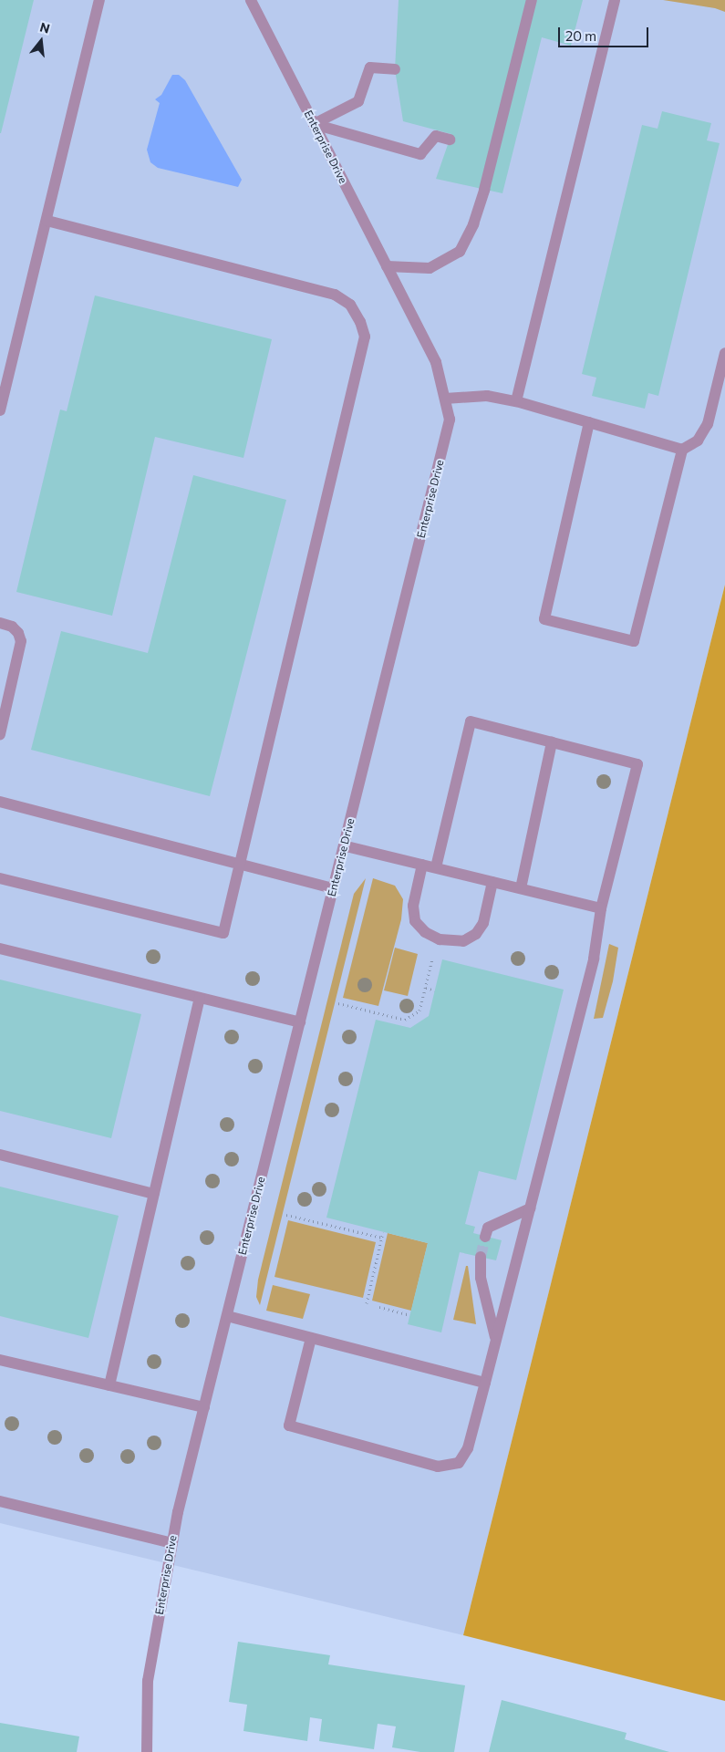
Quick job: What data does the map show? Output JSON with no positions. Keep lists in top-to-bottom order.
{
  "streets": {
    "street": ["Enterprise Drive"]
  },
  "scale_bar": "20 m",
  "north": "top"
}
